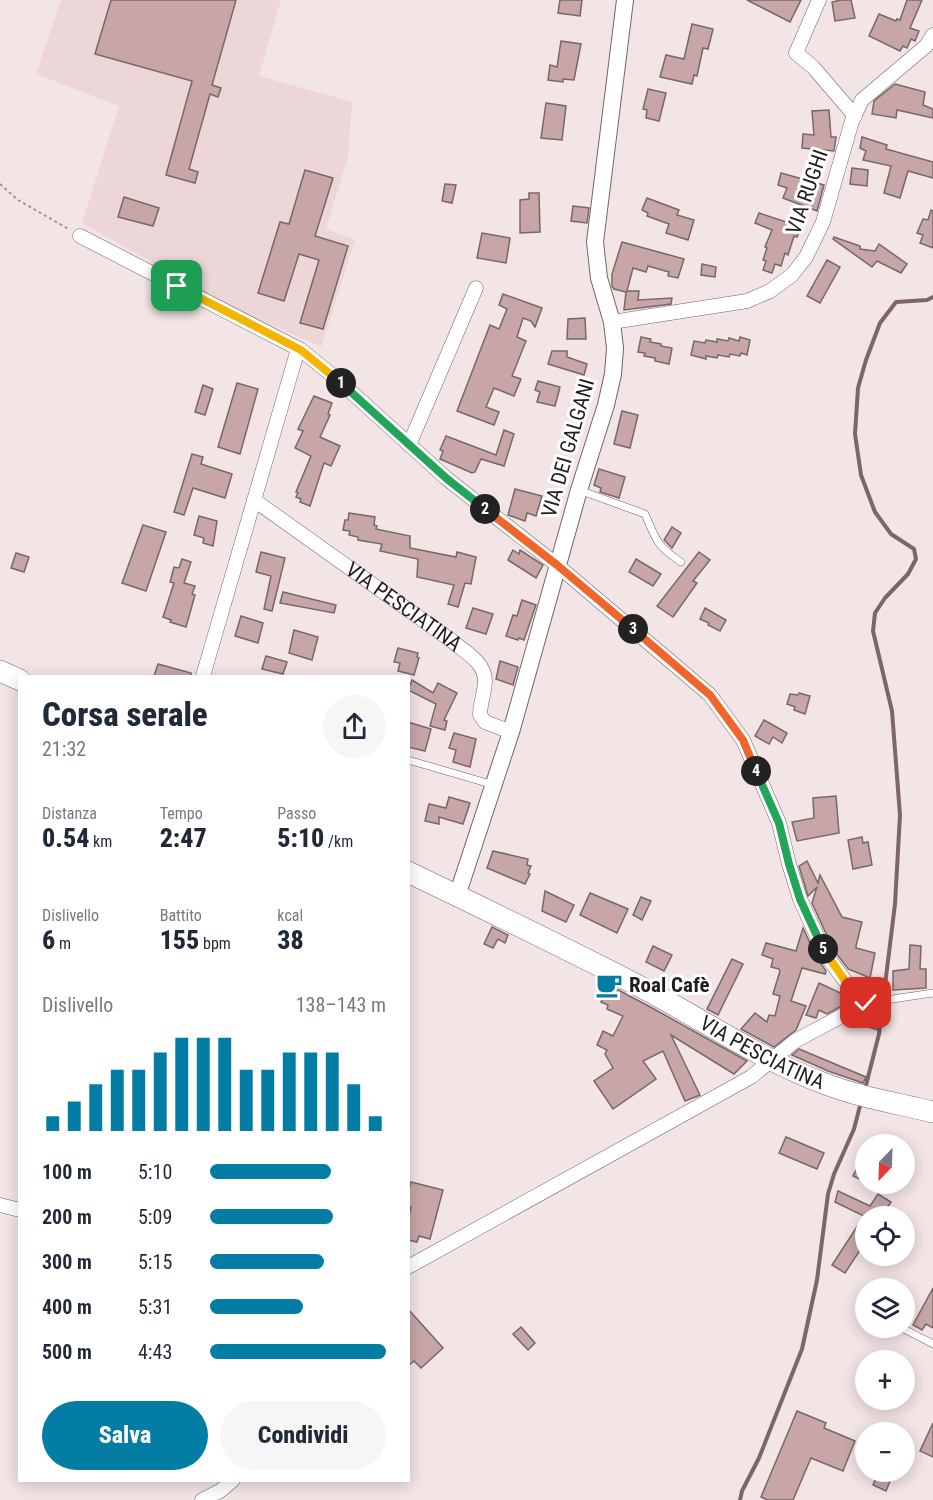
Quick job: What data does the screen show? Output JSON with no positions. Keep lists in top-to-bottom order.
{
  "streets": {
    "main road": ["VIA PESCIATINA"],
    "street": ["VIA RUGHI", "VIA DEI GALGANI"]
  },
  "crossings": [
    ["VIA RUGHI", "VIA DEI GALGANI"],
    ["VIA DEI GALGANI", "VIA PESCIATINA"]
  ],
  "places": {
    "cafe": ["Roal Cafè"]
  },
  "north": "bottom left",
  "page": {
    "pins": [
      "1",
      "2",
      "3",
      "4",
      "5"
    ],
    "heading": ["Corsa serale", "21:32"],
    "stats": [
      ["Distanza", "0.54 km"],
      ["Tempo", "2:47"],
      ["Passo", "5:10 /km"],
      ["Dislivello", "6 m"],
      ["Battito", "155 bpm"],
      ["kcal", "38"]
    ],
    "chart": ["Dislivello", "138–143 m"],
    "map_buttons": ["+", "−"],
    "list": [
      {
        "name": "100 m",
        "note": "5:10"
      },
      {
        "name": "200 m",
        "note": "5:09"
      },
      {
        "name": "300 m",
        "note": "5:15"
      },
      {
        "name": "400 m",
        "note": "5:31"
      },
      {
        "name": "500 m",
        "note": "4:43"
      }
    ],
    "buttons": ["Salva", "Condividi"]
  }
}
